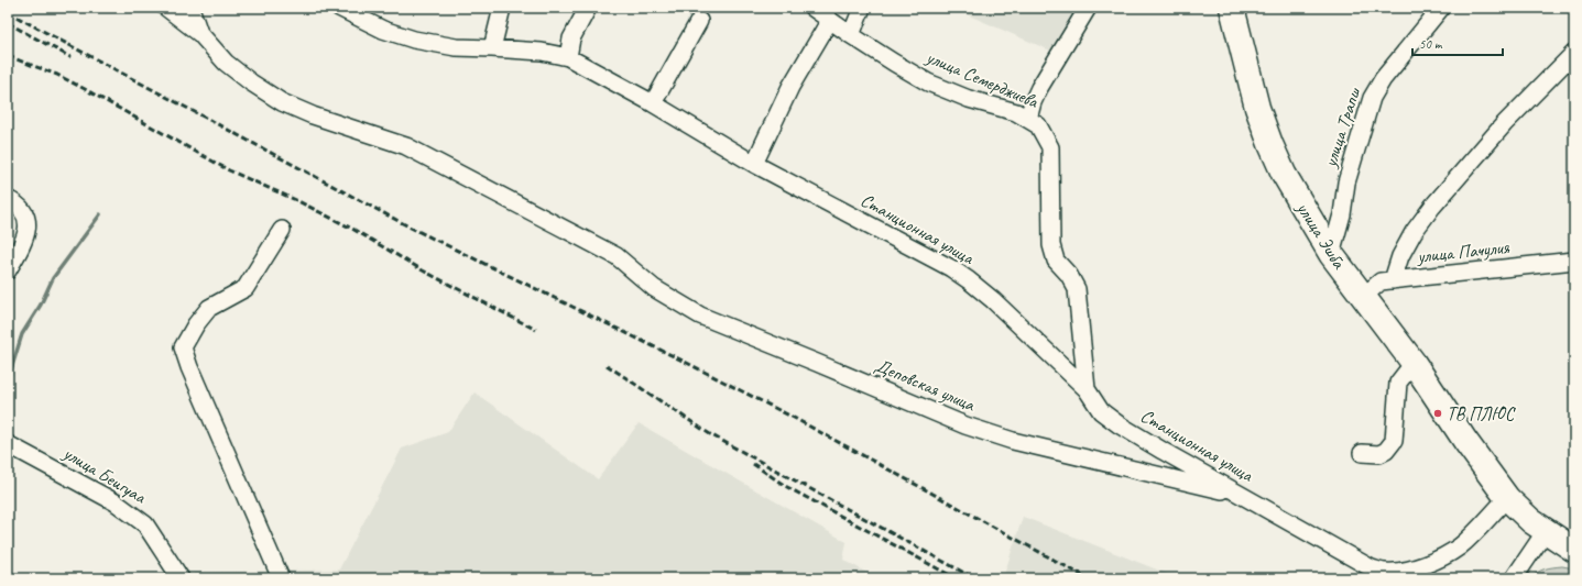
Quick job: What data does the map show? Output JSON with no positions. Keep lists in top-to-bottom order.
{
  "streets": {
    "highway": ["улица Эшба"],
    "street": [
      "улица Семерджиева",
      "улица Трапш",
      "Станционная улица",
      "улица Пачулия",
      "Деповская улица",
      "улица Беигуаа"
    ]
  },
  "crossings": [
    ["улица Семерджиева", "Станционная улица"],
    ["улица Трапш", "улица Эшба"],
    ["Станционная улица", "улица Эшба"],
    ["Станционная улица", "Деповская улица"],
    ["улица Эшба", "улица Пачулия"]
  ],
  "places": ["ТВ ПЛЮС"],
  "scale_bar": "50 m"
}
